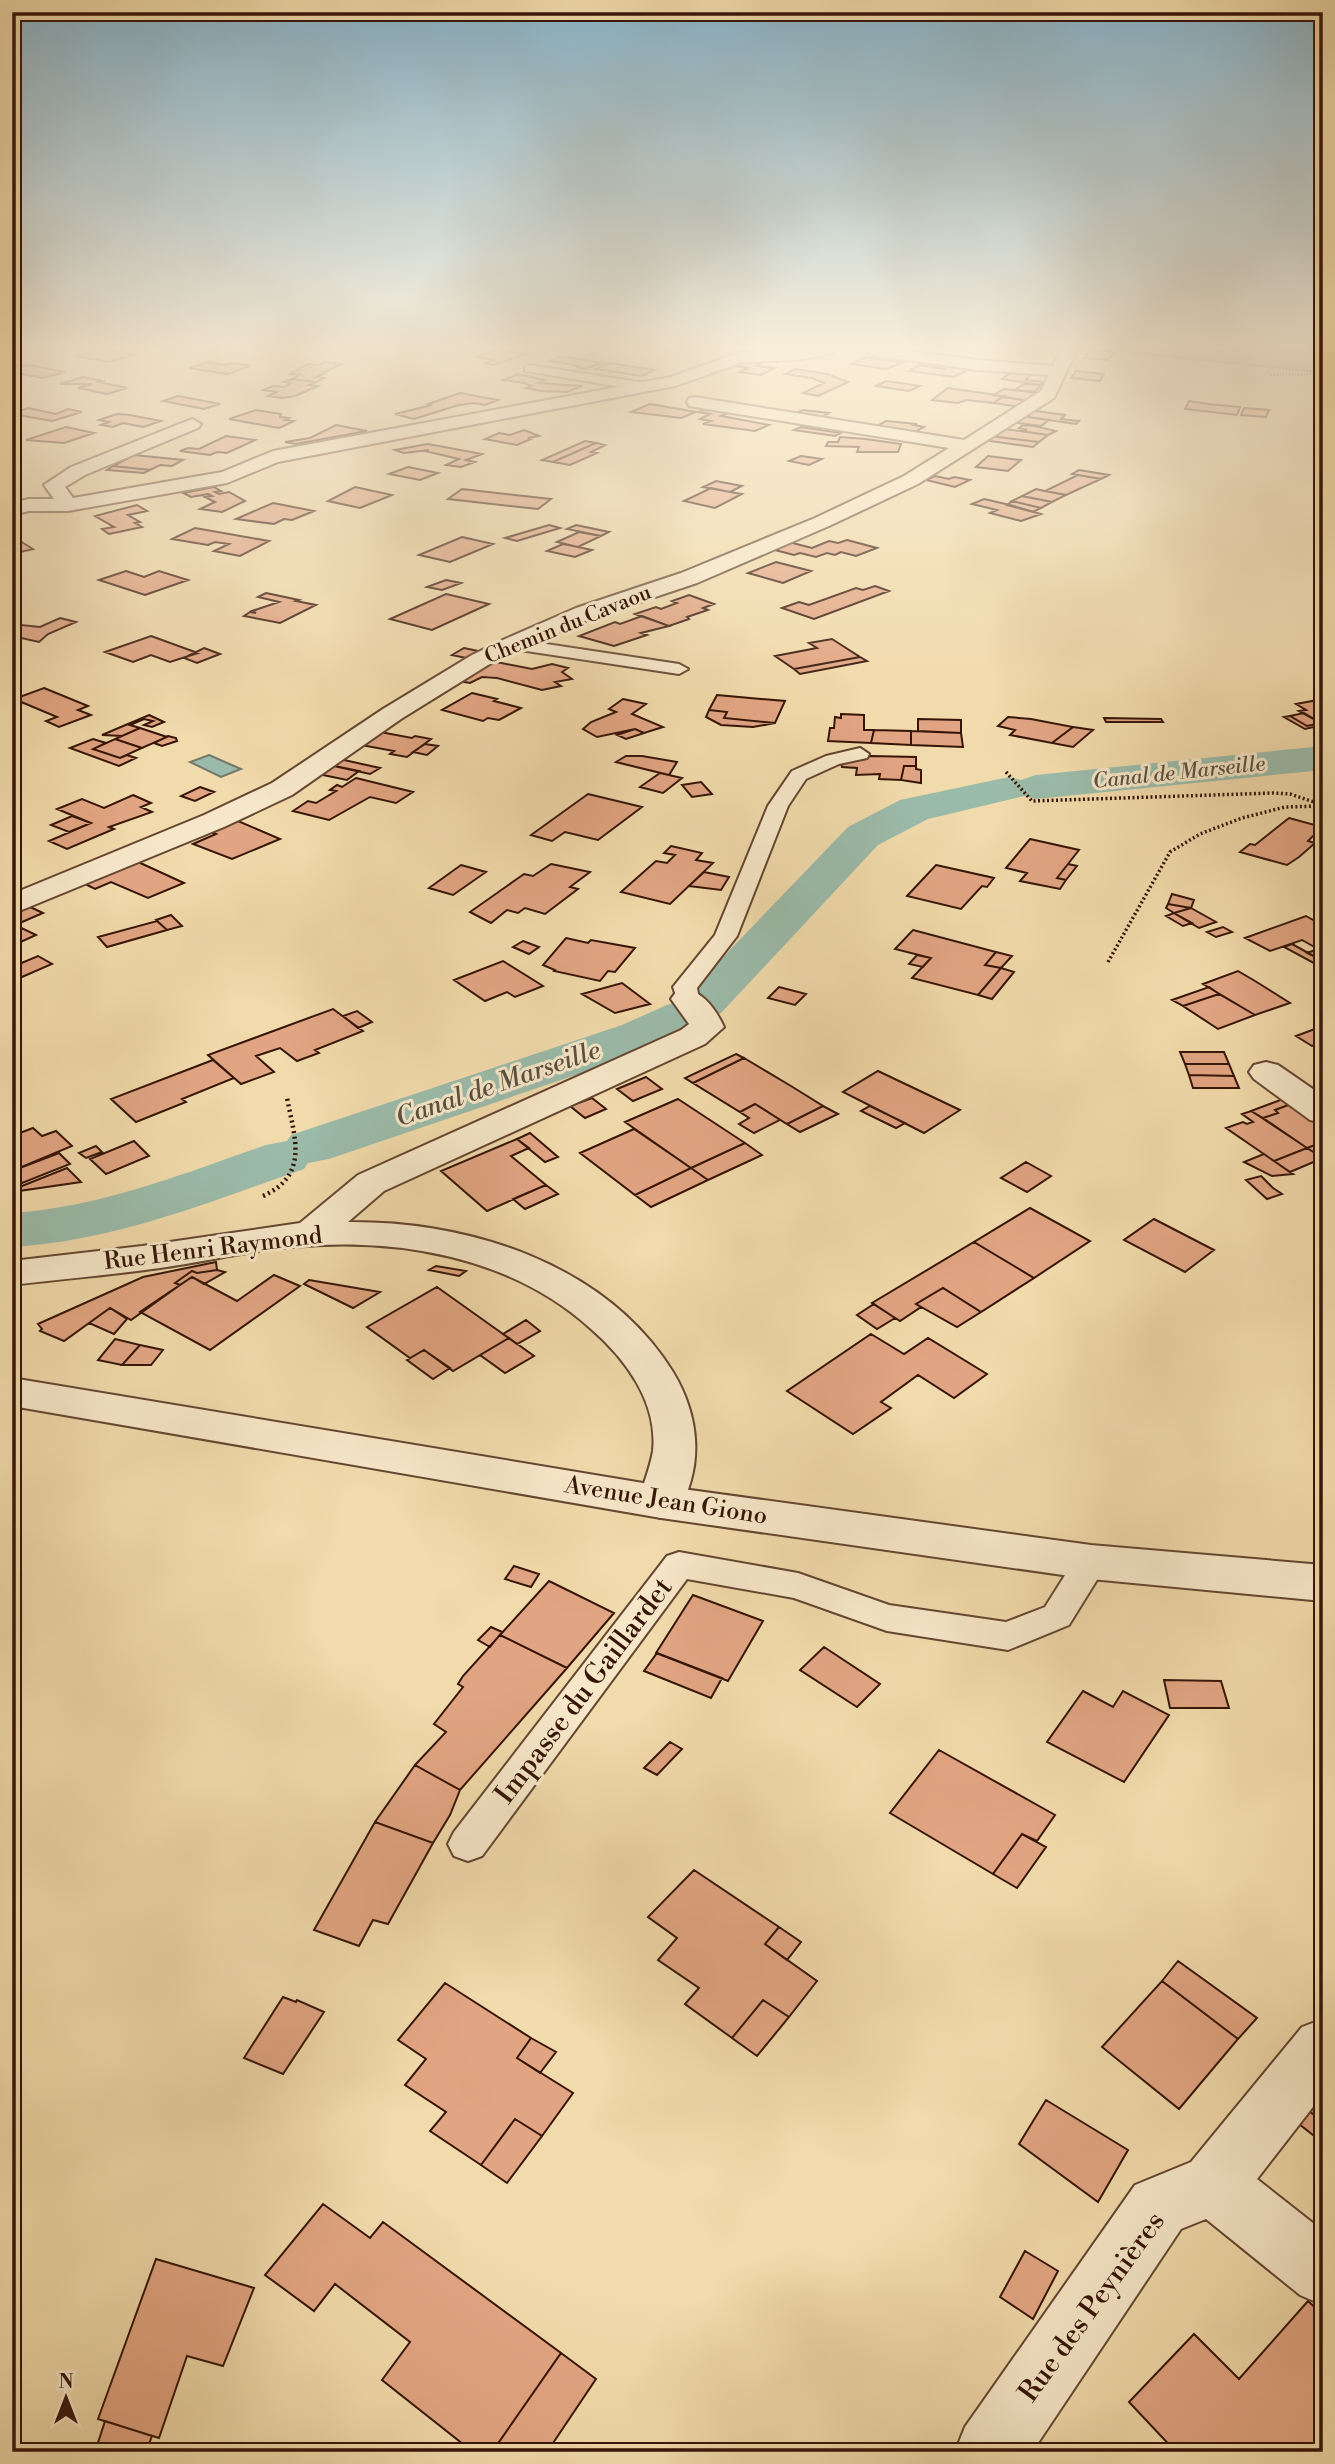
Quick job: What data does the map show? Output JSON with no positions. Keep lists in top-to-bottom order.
{
  "streets": {
    "street": [
      "Chemin du Cavaou",
      "Rue Henri Raymond",
      "Avenue Jean Giono",
      "Rue des Peynières"
    ],
    "lane": ["Impasse du Gaillardet"]
  },
  "crossings": [
    ["Rue Henri Raymond", "Avenue Jean Giono"],
    ["Avenue Jean Giono", "Impasse du Gaillardet"]
  ],
  "water": ["Canal de Marseille"],
  "north": "top"
}
